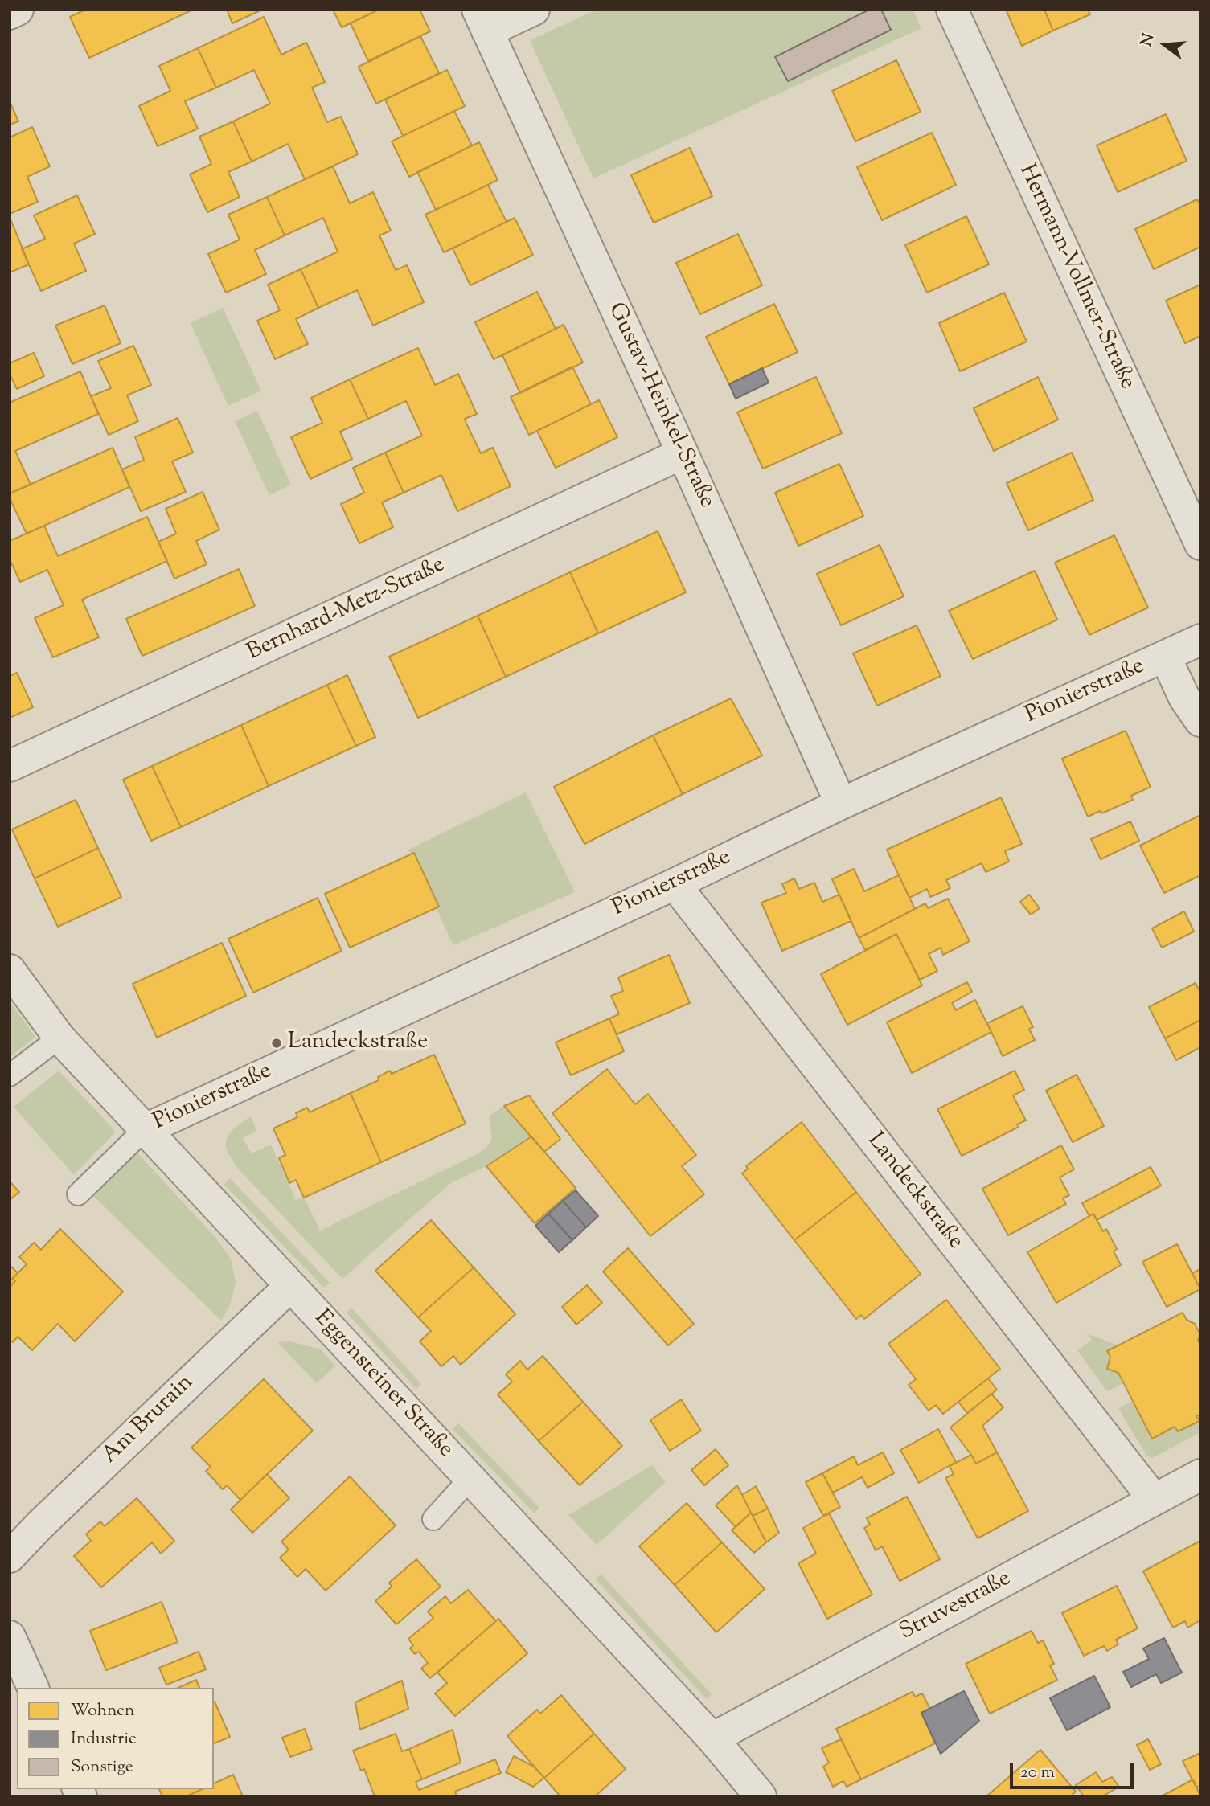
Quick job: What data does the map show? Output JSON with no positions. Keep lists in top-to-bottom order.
{
  "streets": {
    "street": [
      "Hermann-Vollmer-Straße",
      "Gustav-Heinkel-Straße",
      "Bernhard-Metz-Straße",
      "Pionierstraße",
      "Landeckstraße",
      "Eggensteiner Straße",
      "Am Brurain",
      "Struvestraße"
    ]
  },
  "crossings": [
    ["Gustav-Heinkel-Straße", "Bernhard-Metz-Straße"],
    ["Gustav-Heinkel-Straße", "Pionierstraße"],
    ["Pionierstraße", "Landeckstraße"],
    ["Pionierstraße", "Eggensteiner Straße"],
    ["Landeckstraße", "Struvestraße"],
    ["Eggensteiner Straße", "Am Brurain"],
    ["Eggensteiner Straße", "Struvestraße"]
  ],
  "places": ["Landeckstraße"],
  "legend": ["Wohnen", "Industrie", "Sonstige"],
  "scale_bar": "20 m",
  "north": "left"
}
